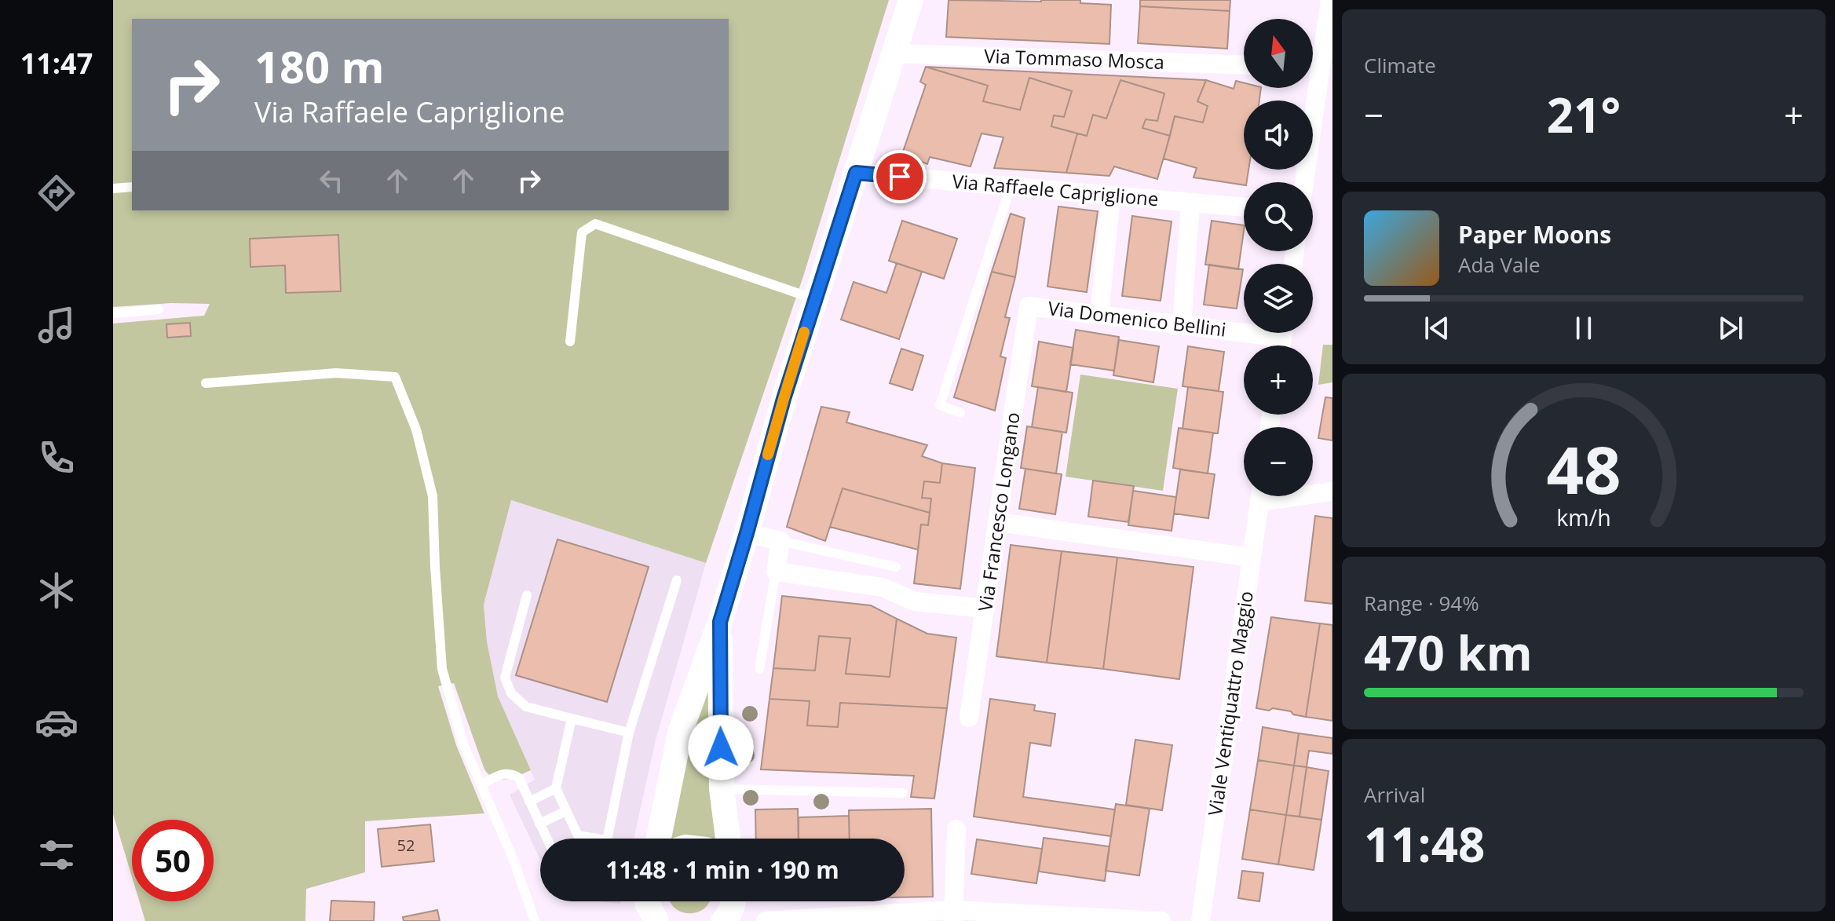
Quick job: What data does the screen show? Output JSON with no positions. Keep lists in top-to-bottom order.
{
  "streets": {
    "street": [
      "Via Tommaso Mosca",
      "Via Raffaele Capriglione",
      "Via Domenico Bellini",
      "Via Francesco Longano",
      "Viale Ventiquattro Maggio"
    ]
  },
  "crossings": [
    ["Via Domenico Bellini", "Via Francesco Longano"]
  ],
  "house_numbers": ["52"],
  "north": "top",
  "page": {
    "tabs": "11:47",
    "tile": [
      "Climate",
      ["Range · 94%", "470 km"],
      ["Arrival", "11:48"]
    ],
    "map_buttons": ["+", "−"],
    "turn": ["180 m", "Via Raffaele Capriglione"],
    "heat": ["−", "21°", "+"],
    "song": ["Paper Moons", "Ada Vale"],
    "limit": "50",
    "trip": "11:48 · 1 min · 190 m",
    "gauge": ["48", "km/h"]
  }
}
